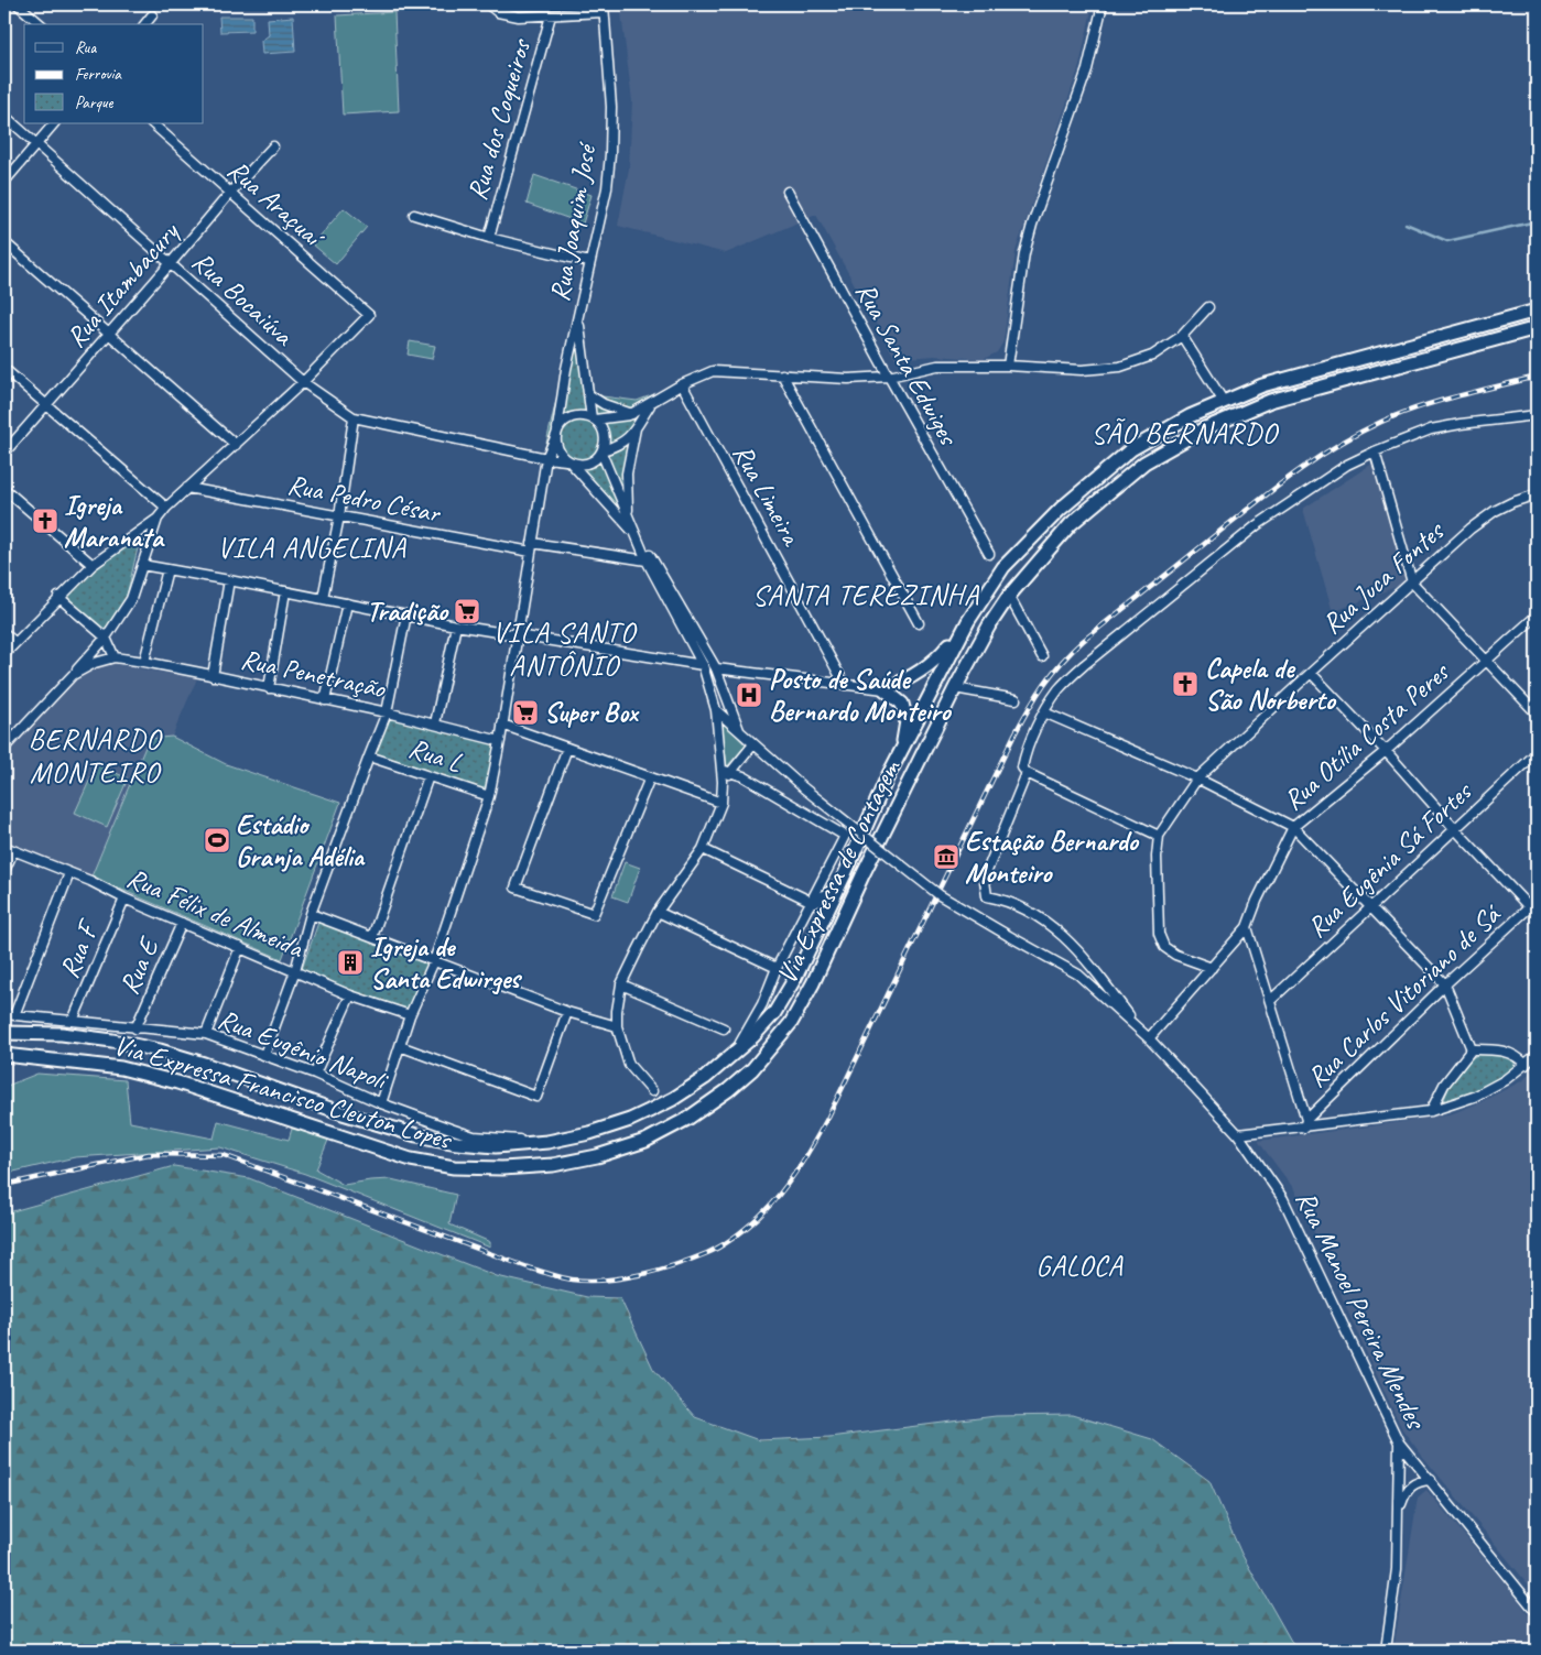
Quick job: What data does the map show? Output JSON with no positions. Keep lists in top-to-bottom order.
{
  "streets": {
    "highway": ["Via Expressa de Contagem", "Via Expressa Francisco Cleuton Lopes"],
    "street": [
      "Rua dos Coqueiros",
      "Rua Araçuaí",
      "Rua Joaquim José",
      "Rua Itambacury",
      "Rua Bocaiúva",
      "Rua Santa Edwiges",
      "Rua Limeira",
      "Rua Pedro César",
      "Rua Juca Fontes",
      "Rua Penetração",
      "Rua Otília Costa Peres",
      "Rua L",
      "Rua Eugênia Sá Fortes",
      "Rua Félix de Almeida",
      "Rua F",
      "Rua E",
      "Rua Carlos Vitoriano de Sá",
      "Rua Eugênio Napoli",
      "Rua Manoel Pereira Mendes"
    ]
  },
  "crossings": [
    ["Rua Araçuaí", "Rua Itambacury"],
    ["Rua Araçuaí", "Rua Bocaiúva"],
    ["Rua Itambacury", "Rua Bocaiúva"],
    ["Rua Juca Fontes", "Rua Otília Costa Peres"],
    ["Rua Otília Costa Peres", "Rua Manoel Pereira Mendes"],
    ["Via Expressa de Contagem", "Via Expressa Francisco Cleuton Lopes"],
    ["Rua Félix de Almeida", "Rua F"],
    ["Rua Félix de Almeida", "Rua E"],
    ["Rua F", "Rua Eugênio Napoli"],
    ["Rua E", "Rua Eugênio Napoli"],
    ["Rua Eugênio Napoli", "Via Expressa Francisco Cleuton Lopes"]
  ],
  "districts": [
    "SÃO BERNARDO",
    "VILA ANGELINA",
    "SANTA TEREZINHA",
    "VILA SANTO ANTÔNIO",
    "BERNARDO MONTEIRO",
    "GALOCA"
  ],
  "places": {
    "church": ["Igreja Maranata", "Capela de São Norberto"],
    "supermarket": ["Tradição", "Super Box"],
    "hospital": ["Posto de Saúde Bernardo Monteiro"],
    "sports": ["Estádio Granja Adélia"],
    "museum": ["Estação Bernardo Monteiro"],
    "building": ["Igreja de Santa Edwirges"]
  },
  "legend": ["Rua", "Ferrovia", "Parque"]
}
